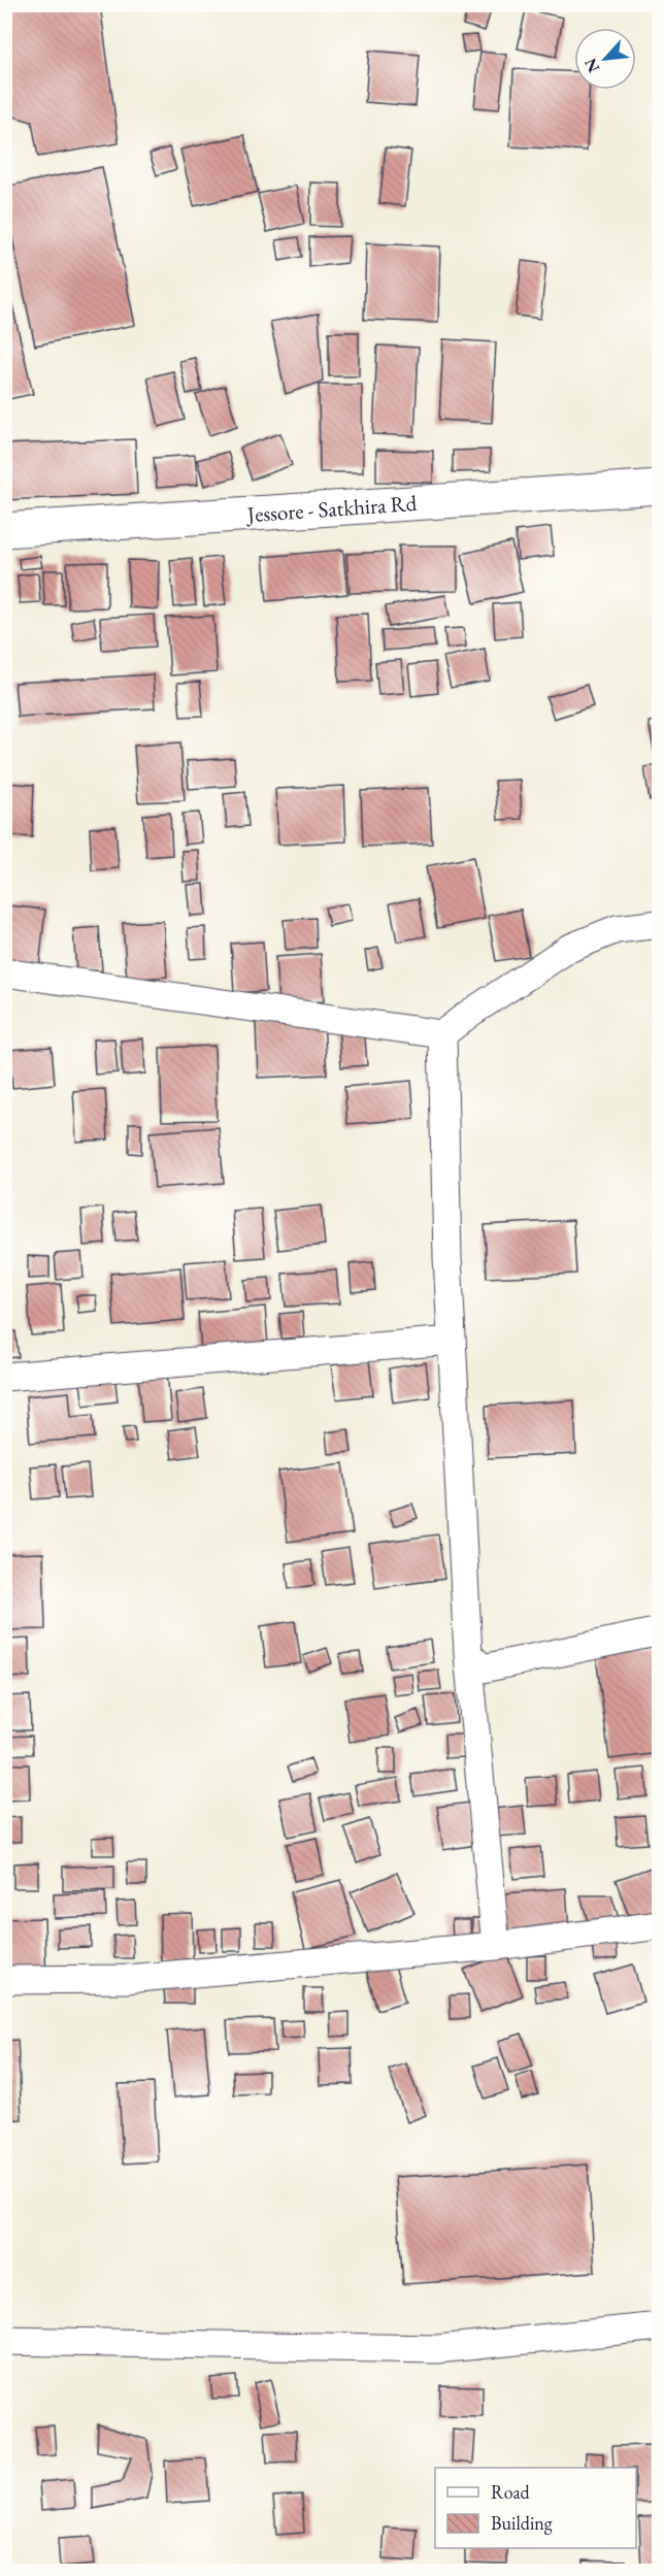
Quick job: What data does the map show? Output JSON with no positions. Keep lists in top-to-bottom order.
{
  "streets": {
    "main road": ["Jessore - Satkhira Rd"]
  },
  "legend": ["Road", "Building"],
  "north": "bottom left"
}
